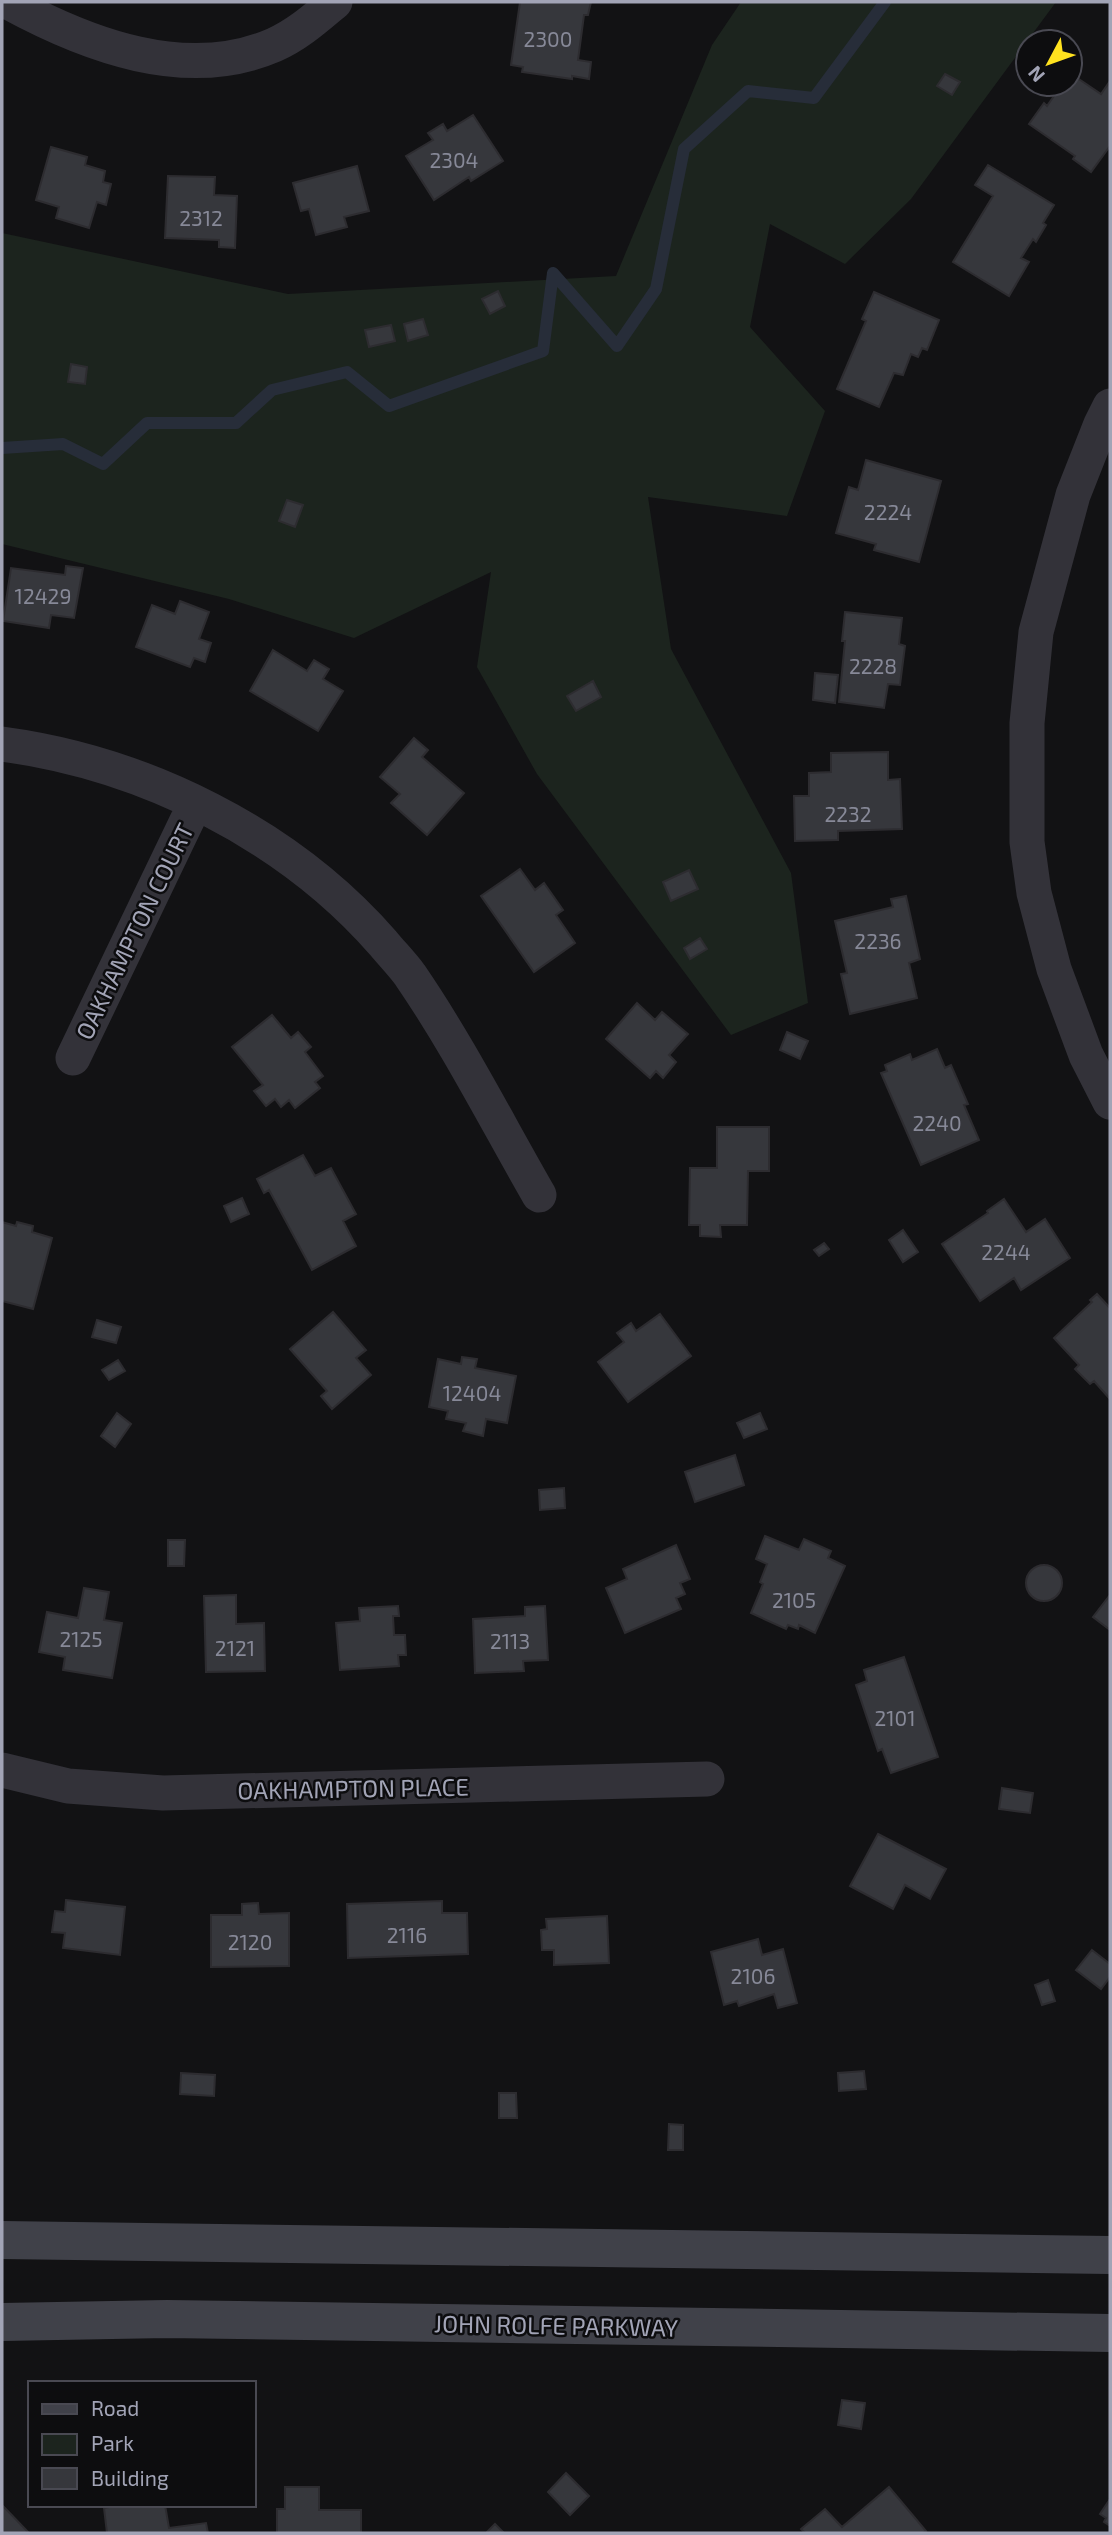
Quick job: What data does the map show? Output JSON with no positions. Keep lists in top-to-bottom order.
{
  "streets": {
    "main road": ["JOHN ROLFE PARKWAY"],
    "street": ["OAKHAMPTON COURT", "OAKHAMPTON PLACE"]
  },
  "house_numbers": [
    "2300",
    "2304",
    "2312",
    "2224",
    "12429",
    "2228",
    "2232",
    "2236",
    "2240",
    "2244",
    "12404",
    "2105",
    "2125",
    "2113",
    "2121",
    "2101",
    "2116",
    "2120",
    "2106"
  ],
  "legend": ["Road", "Park", "Building"],
  "north": "bottom left"
}
